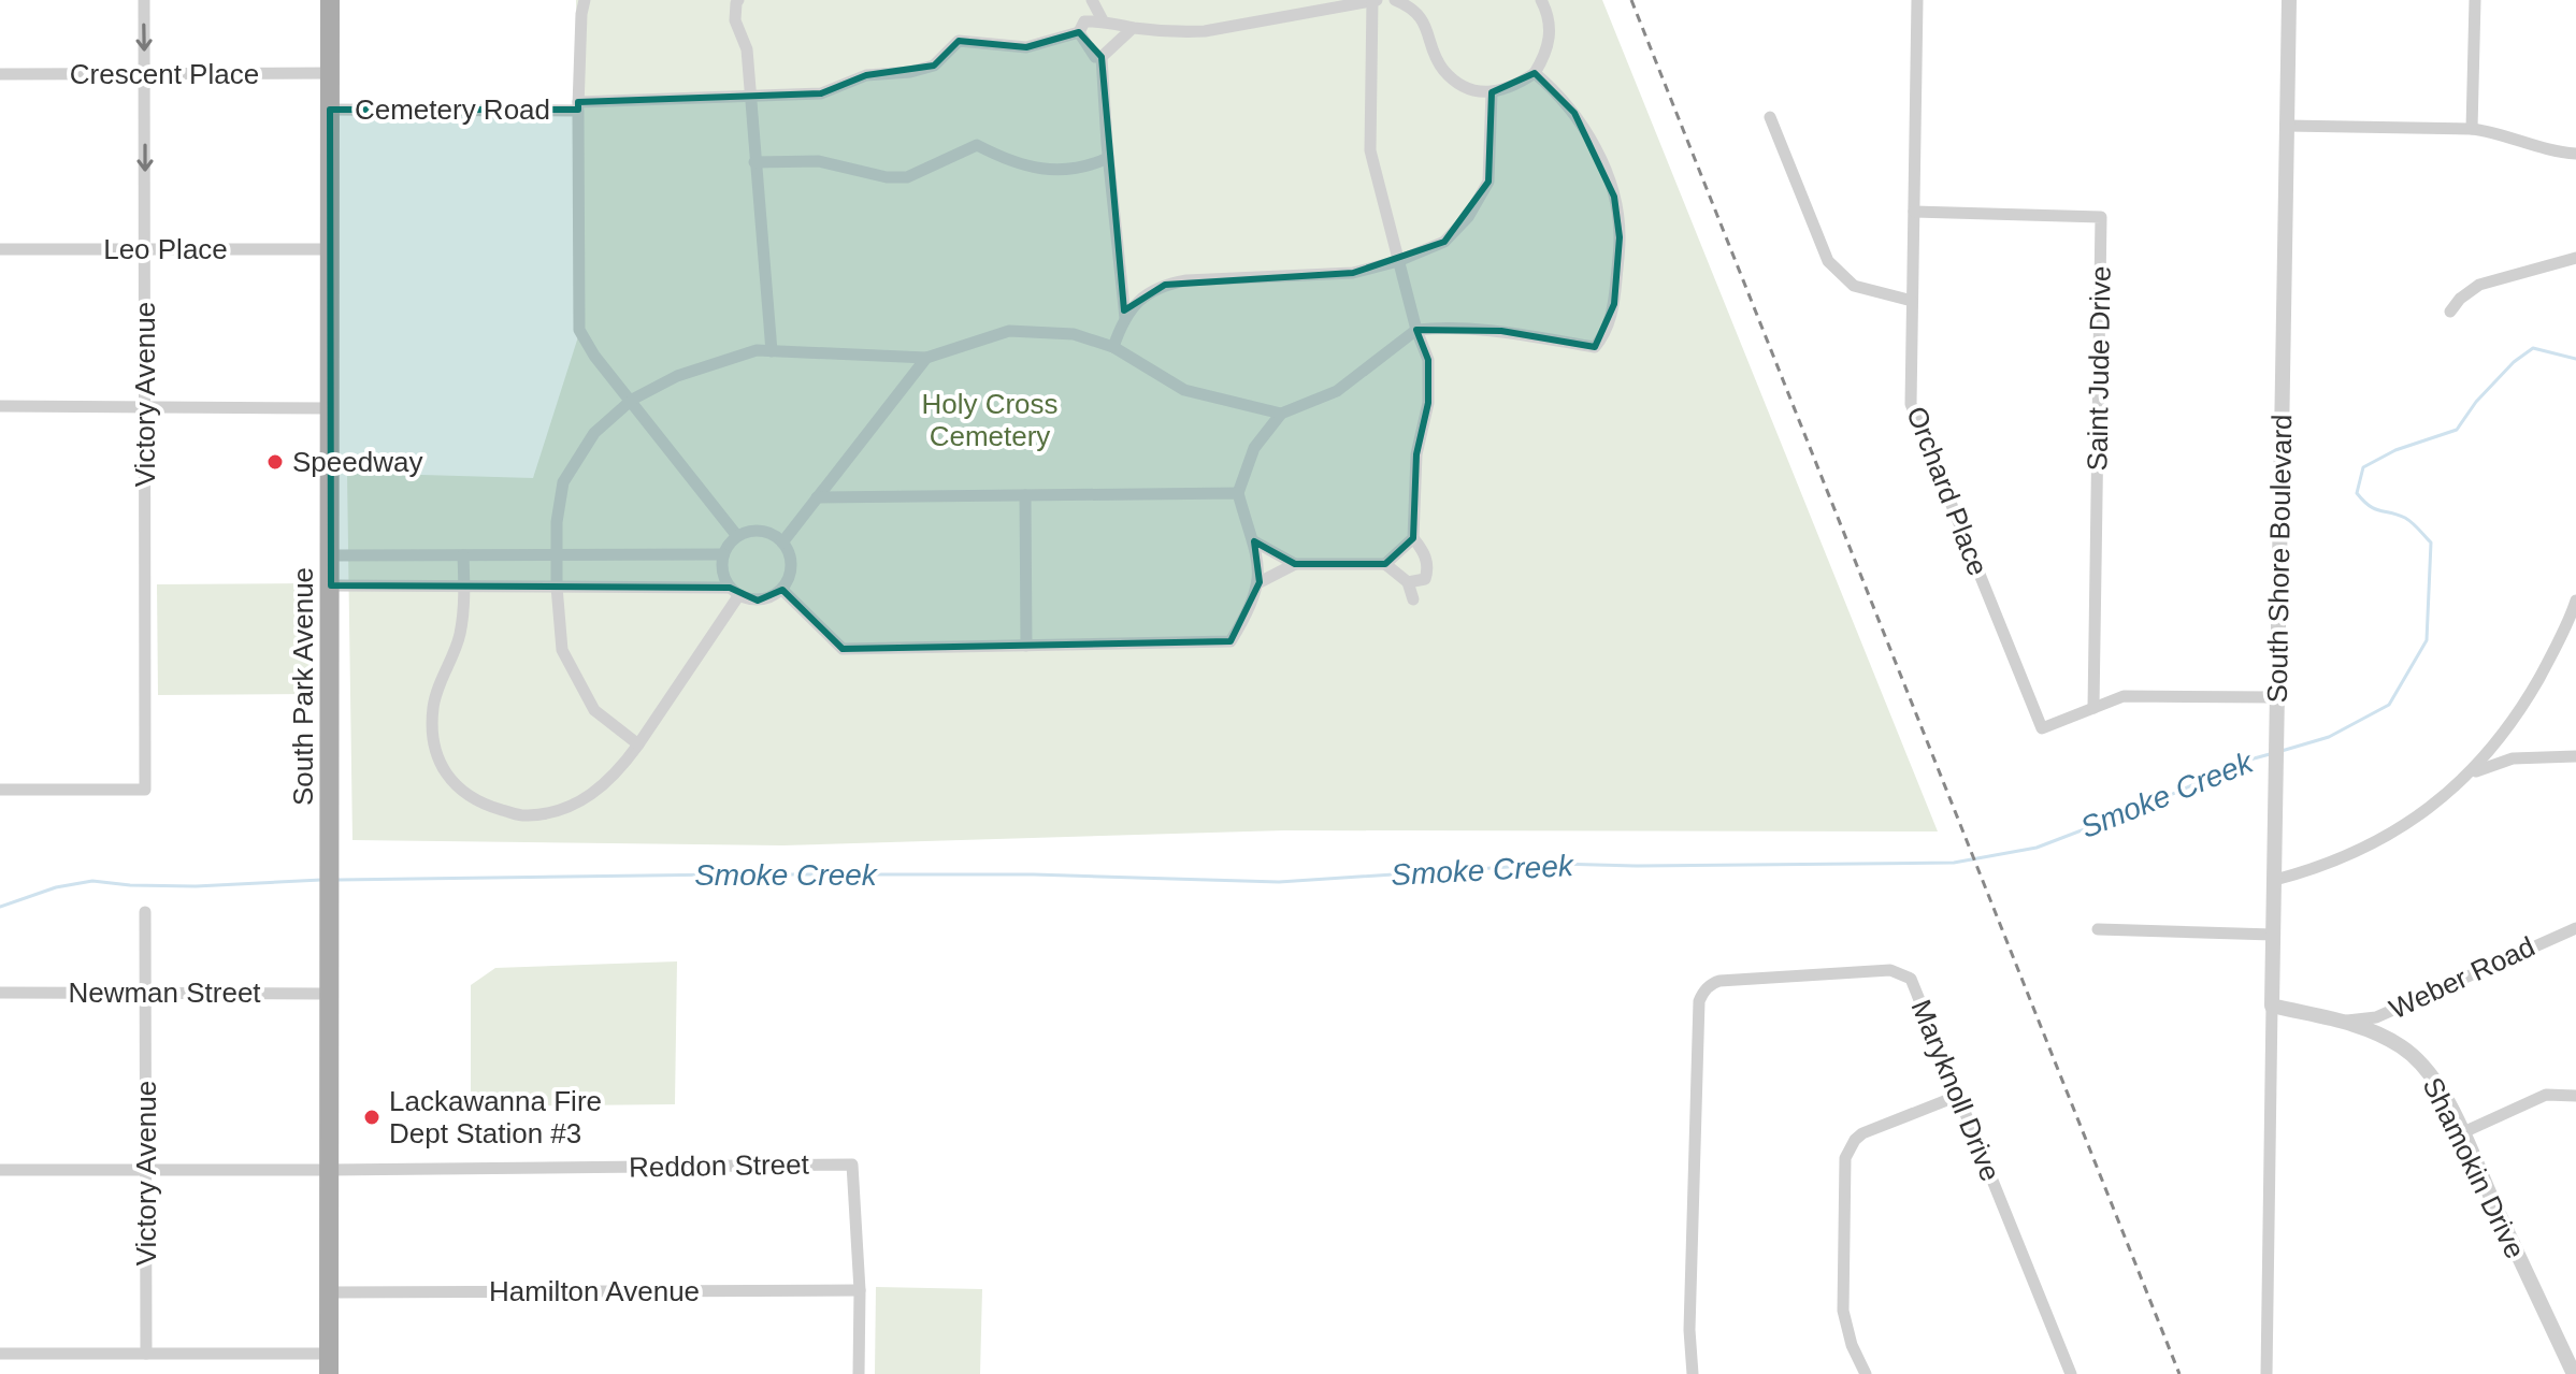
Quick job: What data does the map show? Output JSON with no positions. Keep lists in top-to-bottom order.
{
  "streets": {
    "main road": ["South Park Avenue"],
    "street": [
      "Crescent Place",
      "Cemetery Road",
      "Leo Place",
      "Saint Jude Drive",
      "Victory Avenue",
      "Orchard Place",
      "South Shore Boulevard",
      "Weber Road",
      "Newman Street",
      "Maryknoll Drive",
      "Reddon Street",
      "Shamokin Drive",
      "Hamilton Avenue"
    ]
  },
  "crossings": [
    ["Crescent Place", "Victory Avenue"],
    ["Crescent Place", "South Park Avenue"],
    ["Cemetery Road", "South Park Avenue"],
    ["Leo Place", "Victory Avenue"],
    ["Leo Place", "South Park Avenue"],
    ["Saint Jude Drive", "Orchard Place"],
    ["Victory Avenue", "Newman Street"],
    ["Victory Avenue", "Reddon Street"],
    ["Orchard Place", "South Shore Boulevard"],
    ["South Shore Boulevard", "Shamokin Drive"],
    ["South Park Avenue", "Newman Street"],
    ["South Park Avenue", "Reddon Street"],
    ["South Park Avenue", "Hamilton Avenue"],
    ["Weber Road", "Shamokin Drive"],
    ["Reddon Street", "Hamilton Avenue"]
  ],
  "water": ["Smoke Creek"],
  "parks": ["Holy Cross Cemetery"],
  "places": ["Speedway", "Lackawanna Fire Dept Station #3"]
}
